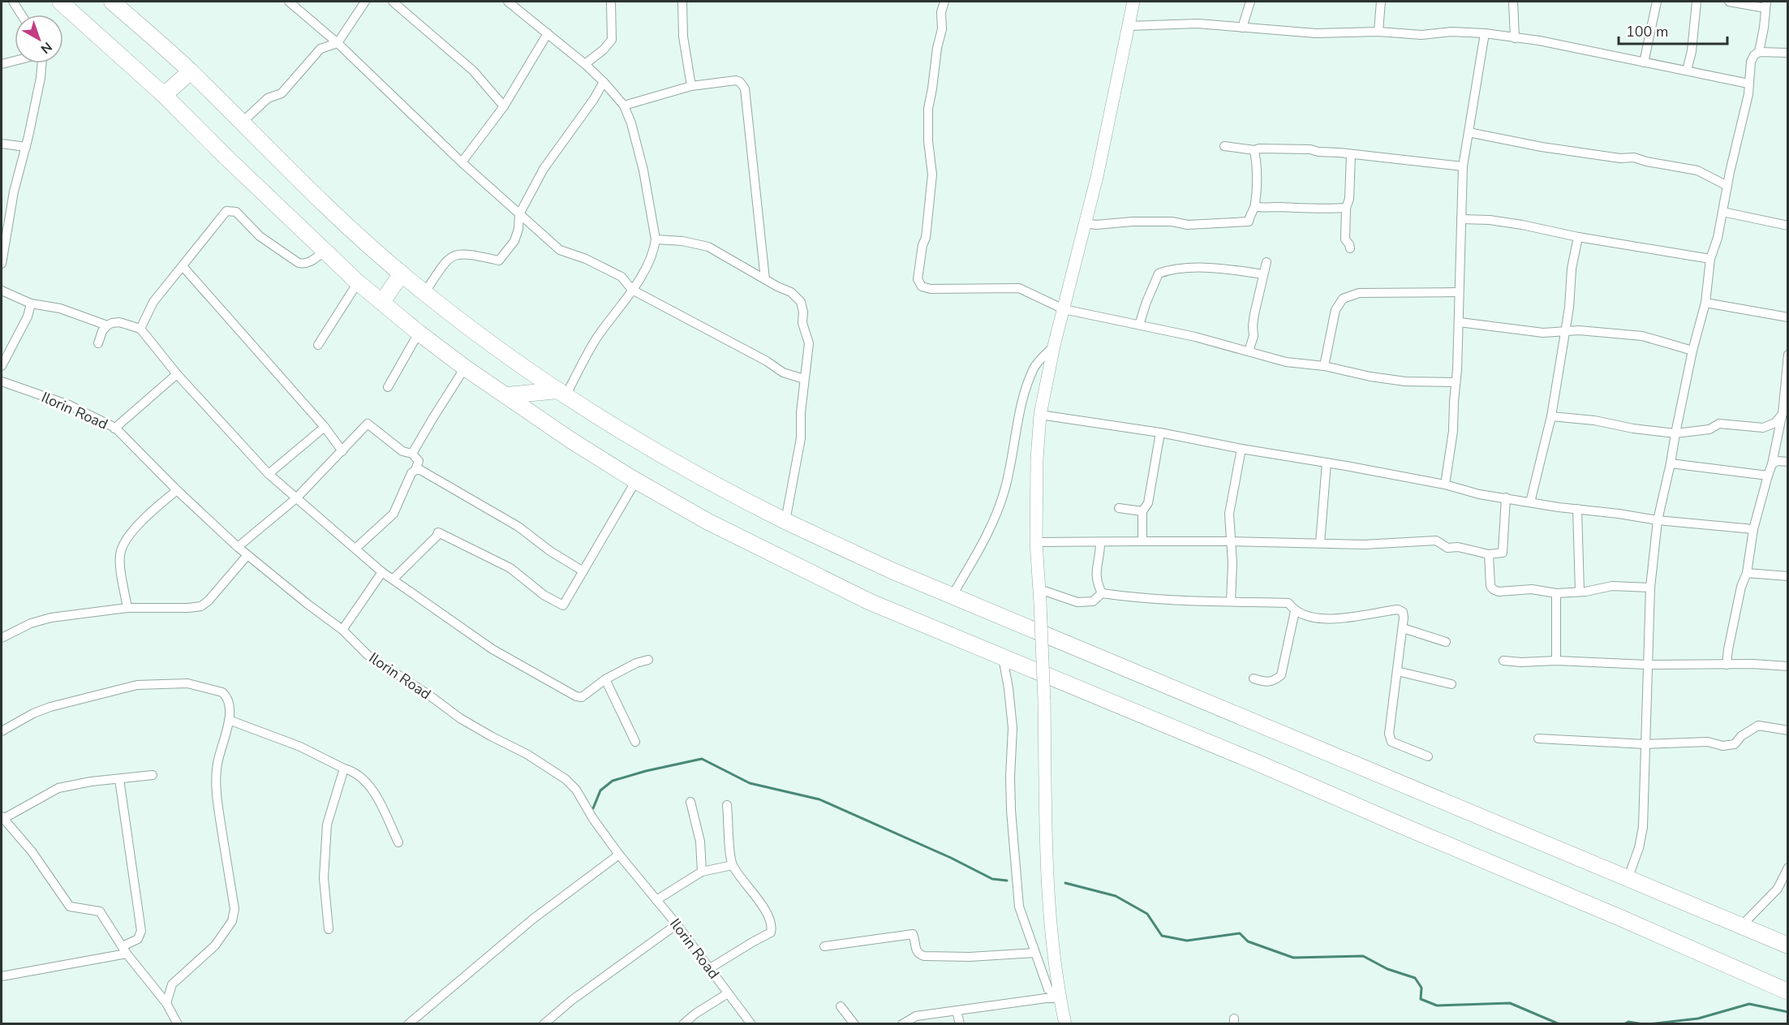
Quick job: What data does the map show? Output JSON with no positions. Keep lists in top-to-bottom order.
{
  "streets": {
    "street": ["Ilorin Road"]
  },
  "scale_bar": "100 m",
  "north": "bottom right"
}
